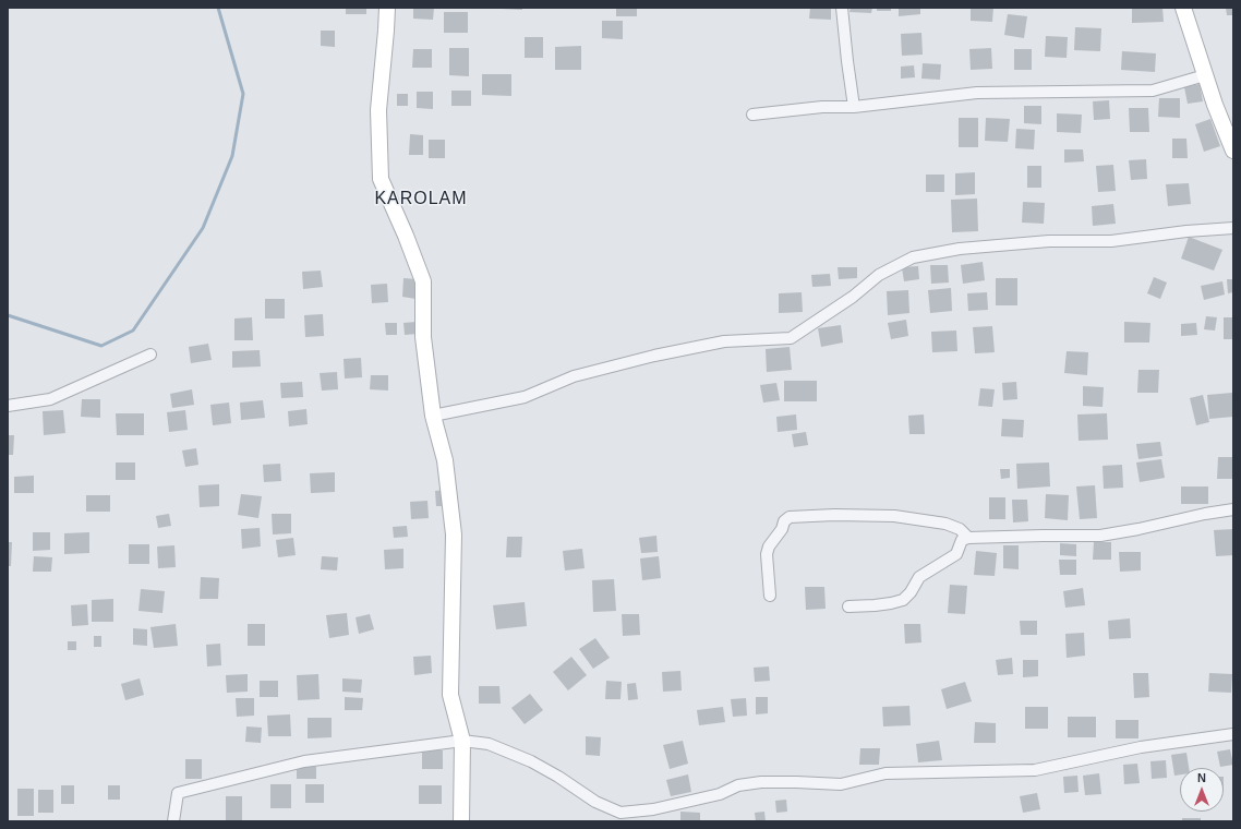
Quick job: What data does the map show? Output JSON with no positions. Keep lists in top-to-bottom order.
{
  "districts": ["KAROLAM"],
  "north": "top"
}
